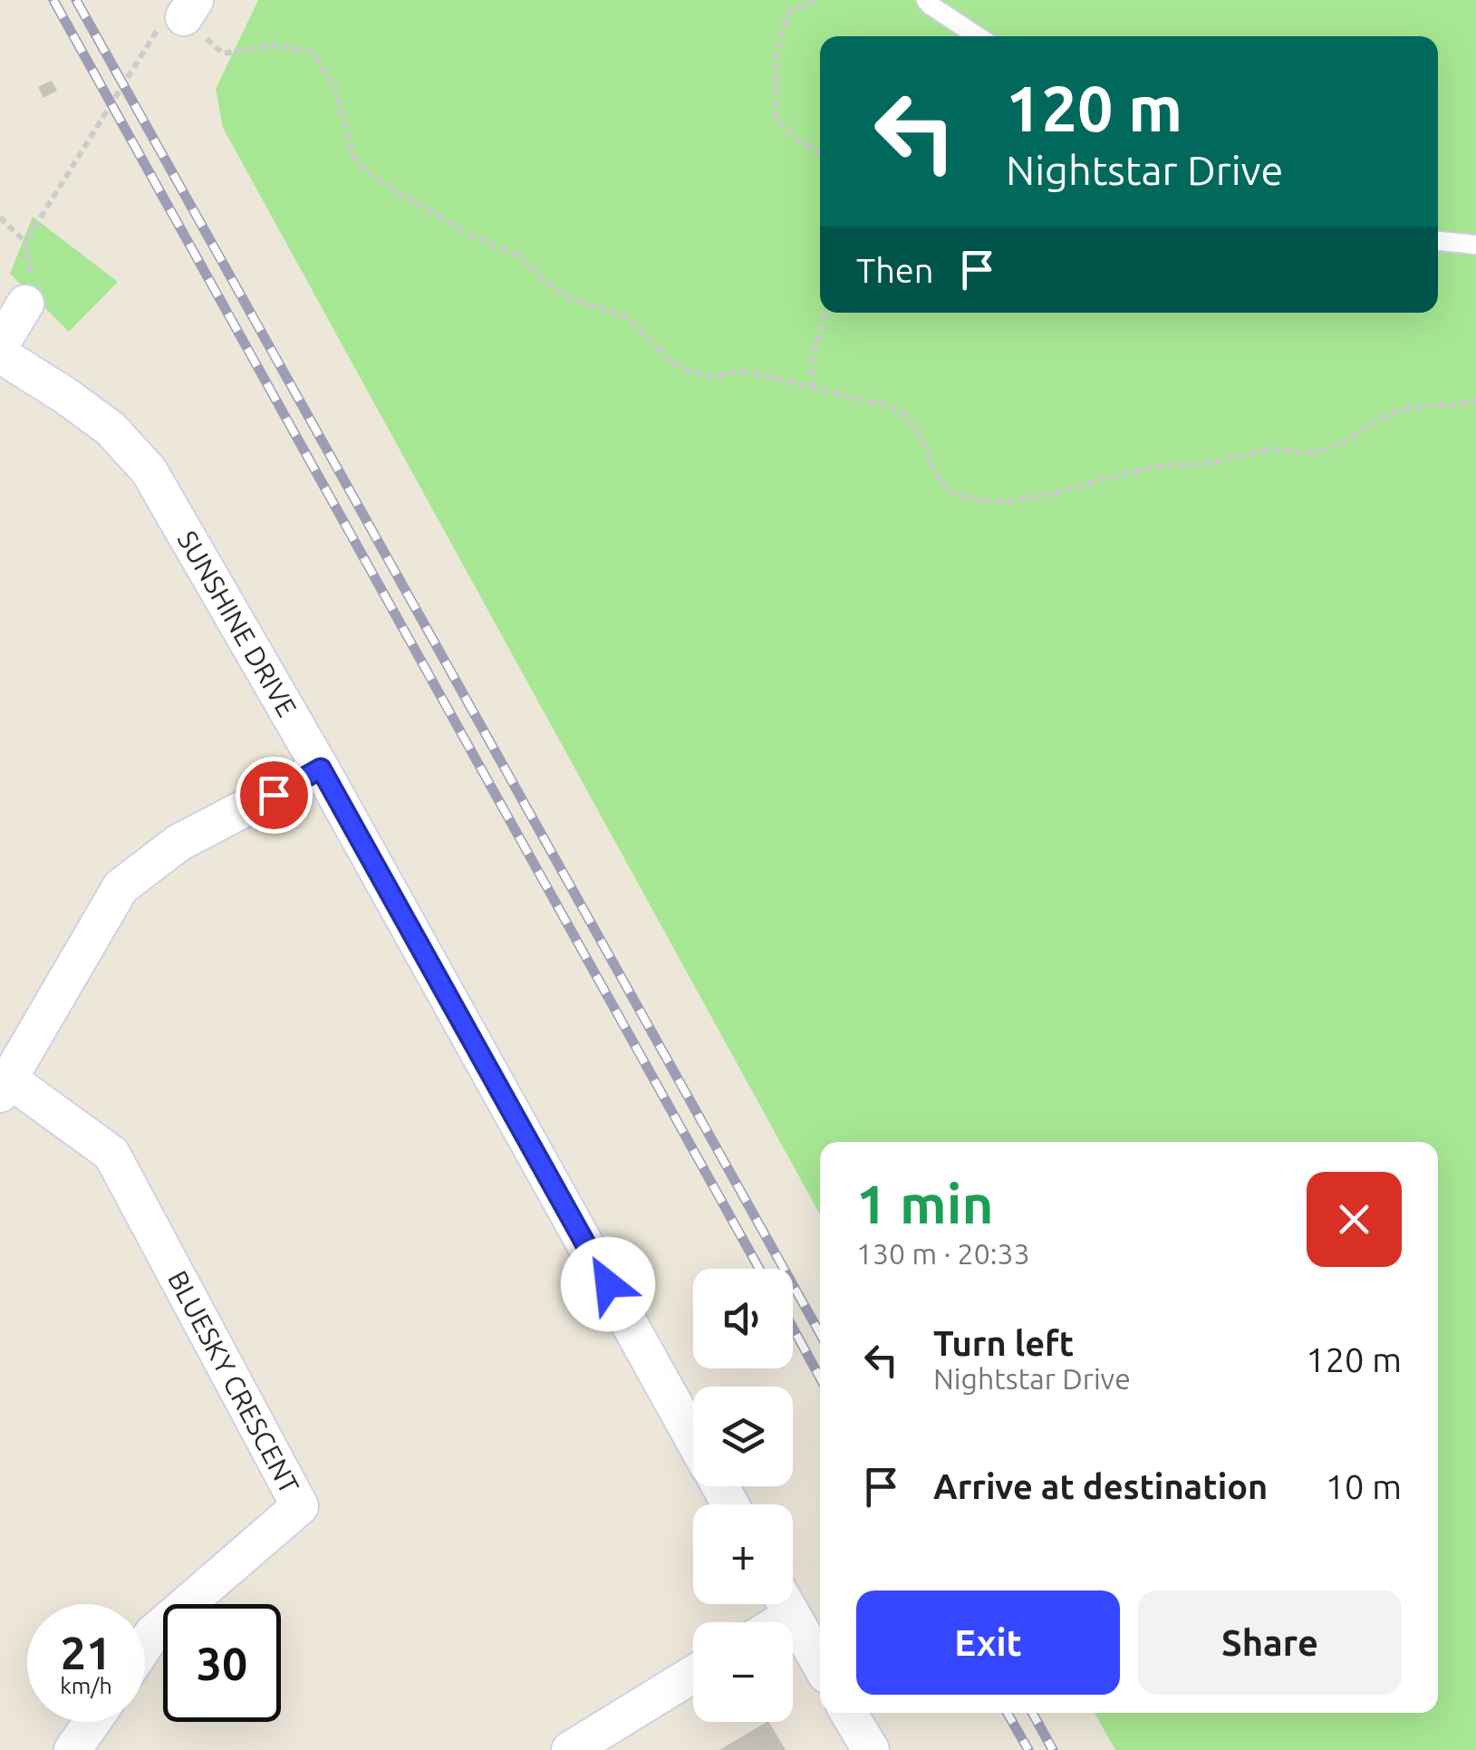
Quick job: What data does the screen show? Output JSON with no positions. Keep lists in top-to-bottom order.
{
  "streets": {
    "street": ["SUNSHINE DRIVE", "BLUESKY CRESCENT"]
  },
  "page": {
    "turn": ["120 m", "Nightstar Drive"],
    "then": "Then",
    "heading": ["1 min", "130 m · 20:33"],
    "map_buttons": ["+", "−"],
    "list": [
      {
        "name": "Turn left",
        "note": "Nightstar Drive",
        "value": "120 m"
      },
      {
        "name": "Arrive at destination",
        "value": "10 m"
      }
    ],
    "buttons": ["Exit", "Share"],
    "speed": "21 km/h",
    "limit": "30"
  }
}
